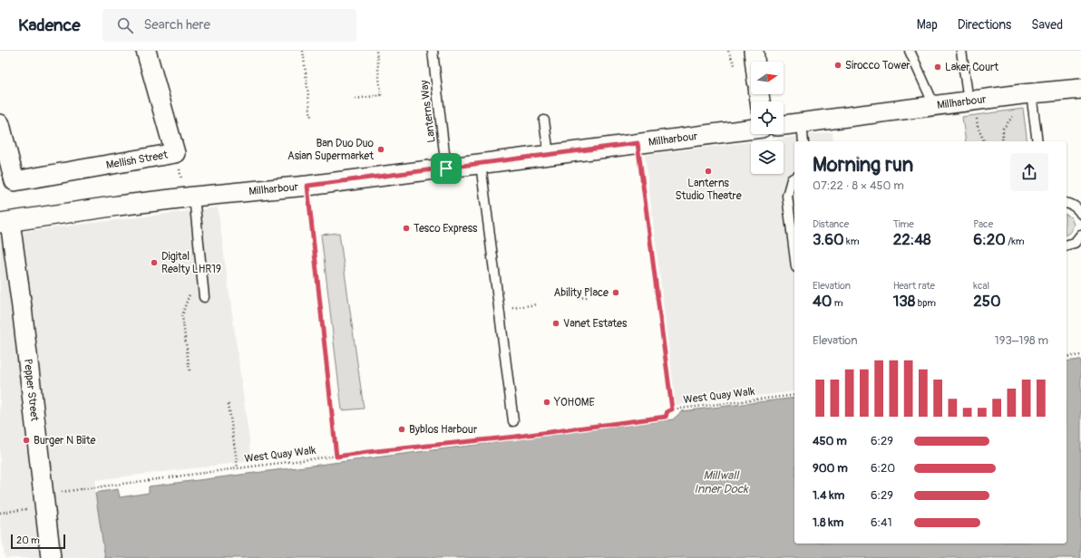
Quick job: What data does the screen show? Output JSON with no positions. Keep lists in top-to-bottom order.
{
  "streets": {
    "street": ["Millharbour", "Mellish Street", "Pepper Street"],
    "lane": ["Lanterns Way"],
    "path": ["West Quay Walk"]
  },
  "crossings": [
    ["Millharbour", "Lanterns Way"],
    ["Millharbour", "Pepper Street"],
    ["Pepper Street", "West Quay Walk"]
  ],
  "water": ["Millwall Inner Dock"],
  "places": [
    "Sirocco Tower",
    "Laker Court",
    "Ban Duo Duo Asian Supermarket",
    "Lanterns Studio Theatre",
    "Tesco Express",
    "Digital Realty LHR19",
    "Ability Place",
    "Vanet Estates",
    "YOHOME",
    "Byblos Harbour",
    "Burger N Biite"
  ],
  "scale_bar": "20 m",
  "north": "right",
  "page": {
    "header": "Kadence",
    "search": "Search here",
    "nav": ["Map", "Directions", "Saved"],
    "heading": ["Morning run", "07:22 · 8 × 450 m"],
    "stats": [
      ["Distance", "3.60 km"],
      ["Time", "22:48"],
      ["Pace", "6:20 /km"],
      ["Elevation", "40 m"],
      ["Heart rate", "138 bpm"],
      ["kcal", "250"]
    ],
    "chart": ["Elevation", "193–198 m"],
    "list": [
      {
        "name": "450 m",
        "note": "6:29"
      },
      {
        "name": "900 m",
        "note": "6:20"
      },
      {
        "name": "1.4 km",
        "note": "6:29"
      },
      {
        "name": "1.8 km",
        "note": "6:41"
      }
    ],
    "scale": "20 m"
  }
}
